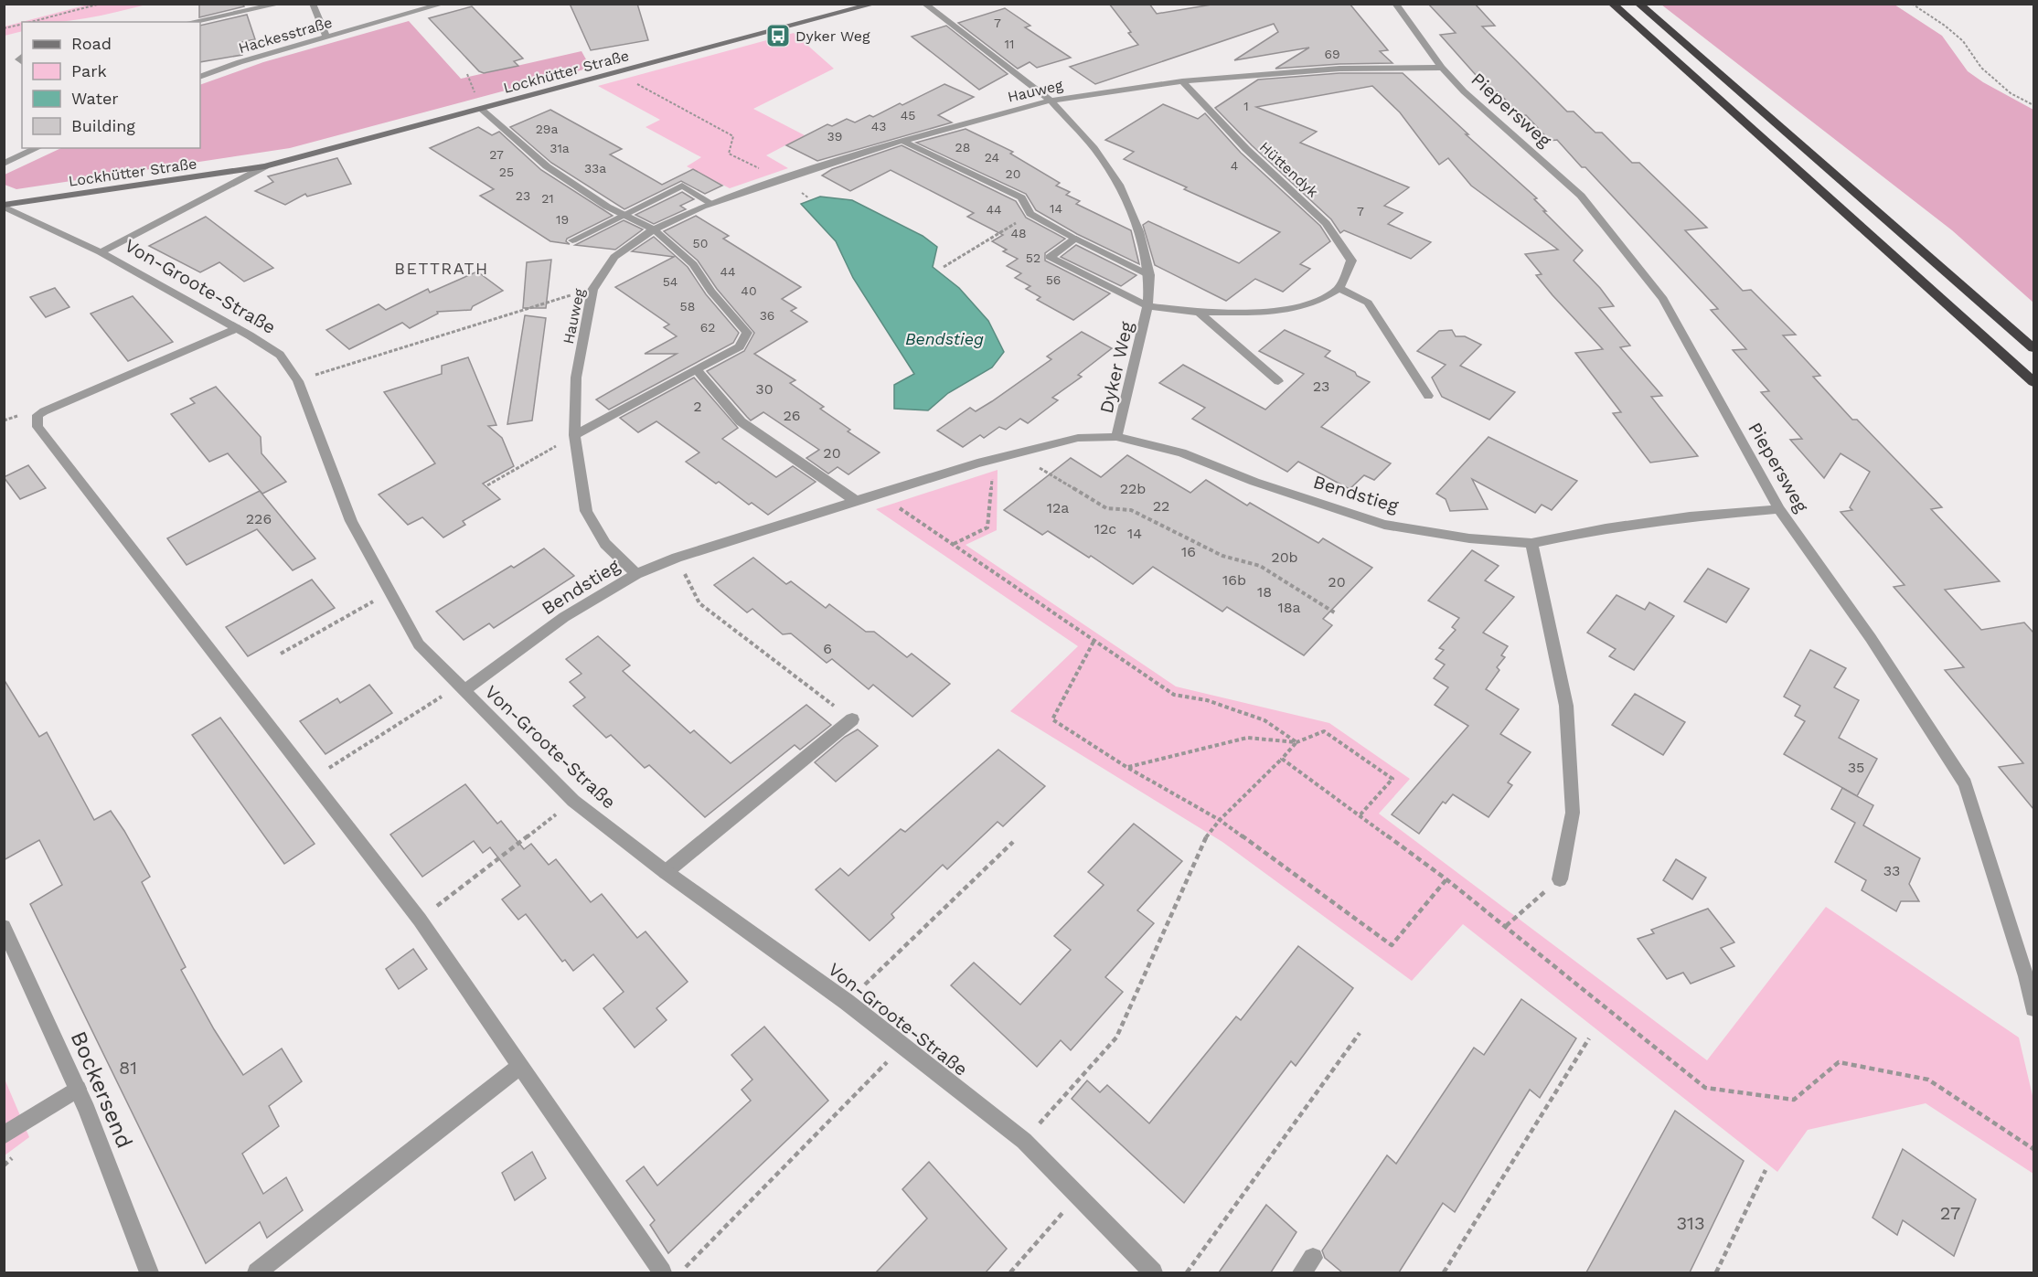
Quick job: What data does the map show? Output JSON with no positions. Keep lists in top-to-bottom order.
{
  "streets": {
    "street": [
      "Hackesstraße",
      "Lockhütter Straße",
      "Hauweg",
      "Piepersweg",
      "Hüttendyk",
      "Von-Groote-Straße",
      "Dyker Weg",
      "Bendstieg",
      "Bockersend"
    ]
  },
  "crossings": [
    ["Lockhütter Straße", "Von-Groote-Straße"],
    ["Hauweg", "Piepersweg"],
    ["Hauweg", "Hüttendyk"],
    ["Hauweg", "Dyker Weg"],
    ["Hauweg", "Bendstieg"],
    ["Piepersweg", "Bendstieg"],
    ["Von-Groote-Straße", "Bendstieg"],
    ["Dyker Weg", "Bendstieg"]
  ],
  "districts": ["BETTRATH"],
  "water": ["Bendstieg"],
  "places": {
    "bus stop": ["Dyker Weg"]
  },
  "house_numbers": [
    "7",
    "11",
    "69",
    "1",
    "45",
    "43",
    "29a",
    "39",
    "28",
    "31a",
    "27",
    "24",
    "4",
    "33a",
    "25",
    "20",
    "23",
    "21",
    "14",
    "44",
    "7",
    "19",
    "48",
    "50",
    "52",
    "44",
    "56",
    "54",
    "40",
    "58",
    "36",
    "62",
    "23",
    "30",
    "2",
    "26",
    "20",
    "22b",
    "22",
    "12a",
    "226",
    "12c",
    "14",
    "16",
    "20b",
    "16b",
    "20",
    "18",
    "18a",
    "6",
    "35",
    "33",
    "81",
    "27",
    "313"
  ],
  "legend": [
    "Road",
    "Park",
    "Water",
    "Building"
  ]
}
